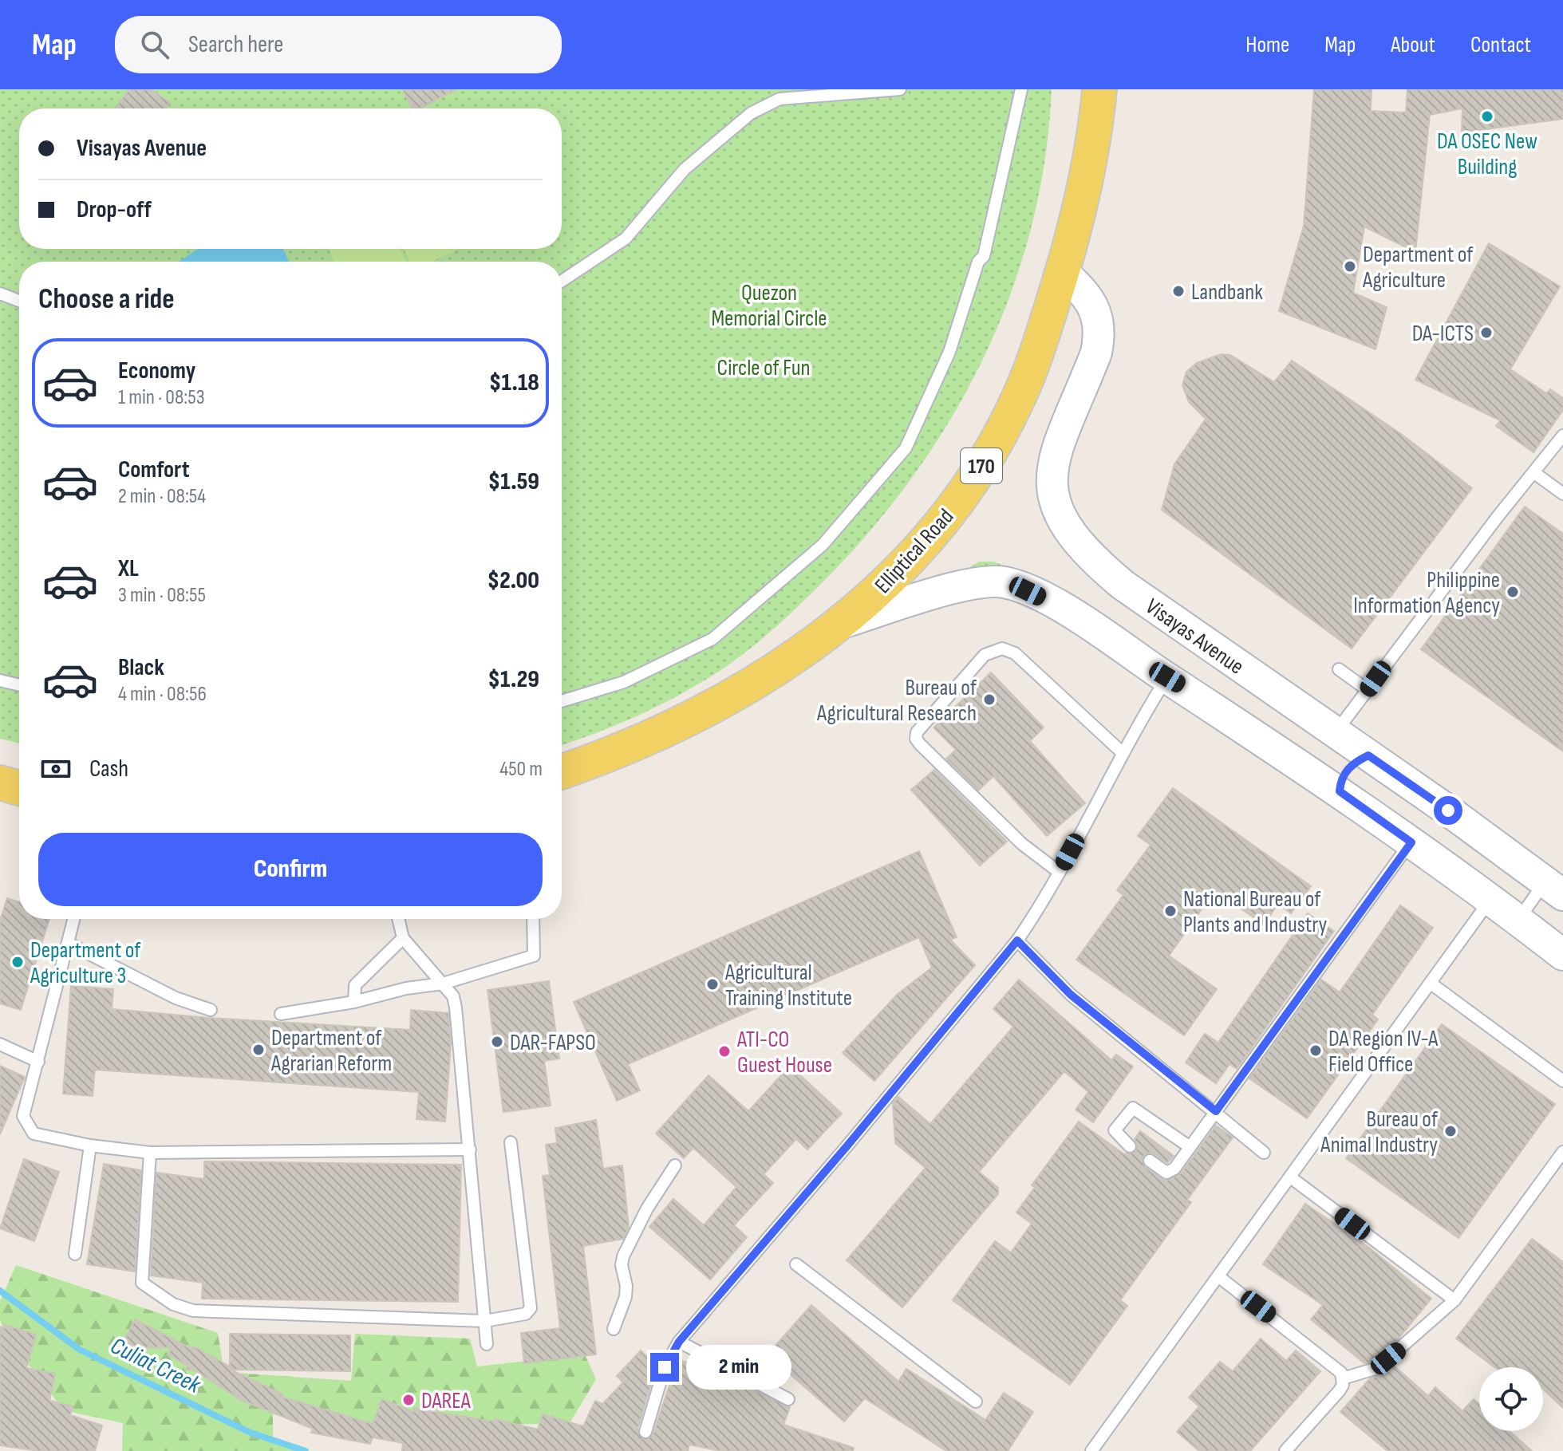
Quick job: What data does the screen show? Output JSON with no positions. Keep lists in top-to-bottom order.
{
  "streets": {
    "main road": ["170", "Elliptical Road", "Visayas Avenue"]
  },
  "crossings": [
    ["Elliptical Road", "Visayas Avenue"]
  ],
  "water": ["Culiat Creek"],
  "parks": ["Quezon Memorial Circle", "Circle of Fun"],
  "places": [
    "DA OSEC New Building",
    "Department of Agriculture",
    "Landbank",
    "DA-ICTS",
    "Philippine Information Agency",
    "Bureau of Agricultural Research",
    "National Bureau of Plants and Industry",
    "Department of Agriculture 3",
    "Agricultural Training Institute",
    "DAR-FAPSO",
    "Department of Agrarian Reform",
    "DA Region IV-A Field Office",
    "ATI-CO Guest House",
    "Bureau of Animal Industry",
    "DAREA"
  ],
  "page": {
    "header": "Map",
    "search": "Search here",
    "nav": [
      "Home",
      "Map",
      "About",
      "Contact"
    ],
    "banner": ["Visayas Avenue", "Drop-off"],
    "heading": "Choose a ride",
    "list": [
      {
        "name": "Economy",
        "note": "1 min · 08:53",
        "value": "$1.18"
      },
      {
        "name": "Comfort",
        "note": "2 min · 08:54",
        "value": "$1.59"
      },
      {
        "name": "XL",
        "note": "3 min · 08:55",
        "value": "$2.00"
      },
      {
        "name": "Black",
        "note": "4 min · 08:56",
        "value": "$1.29"
      }
    ],
    "pay": ["Cash", "450 m"],
    "buttons": "Confirm",
    "bubble": "2 min"
  }
}
